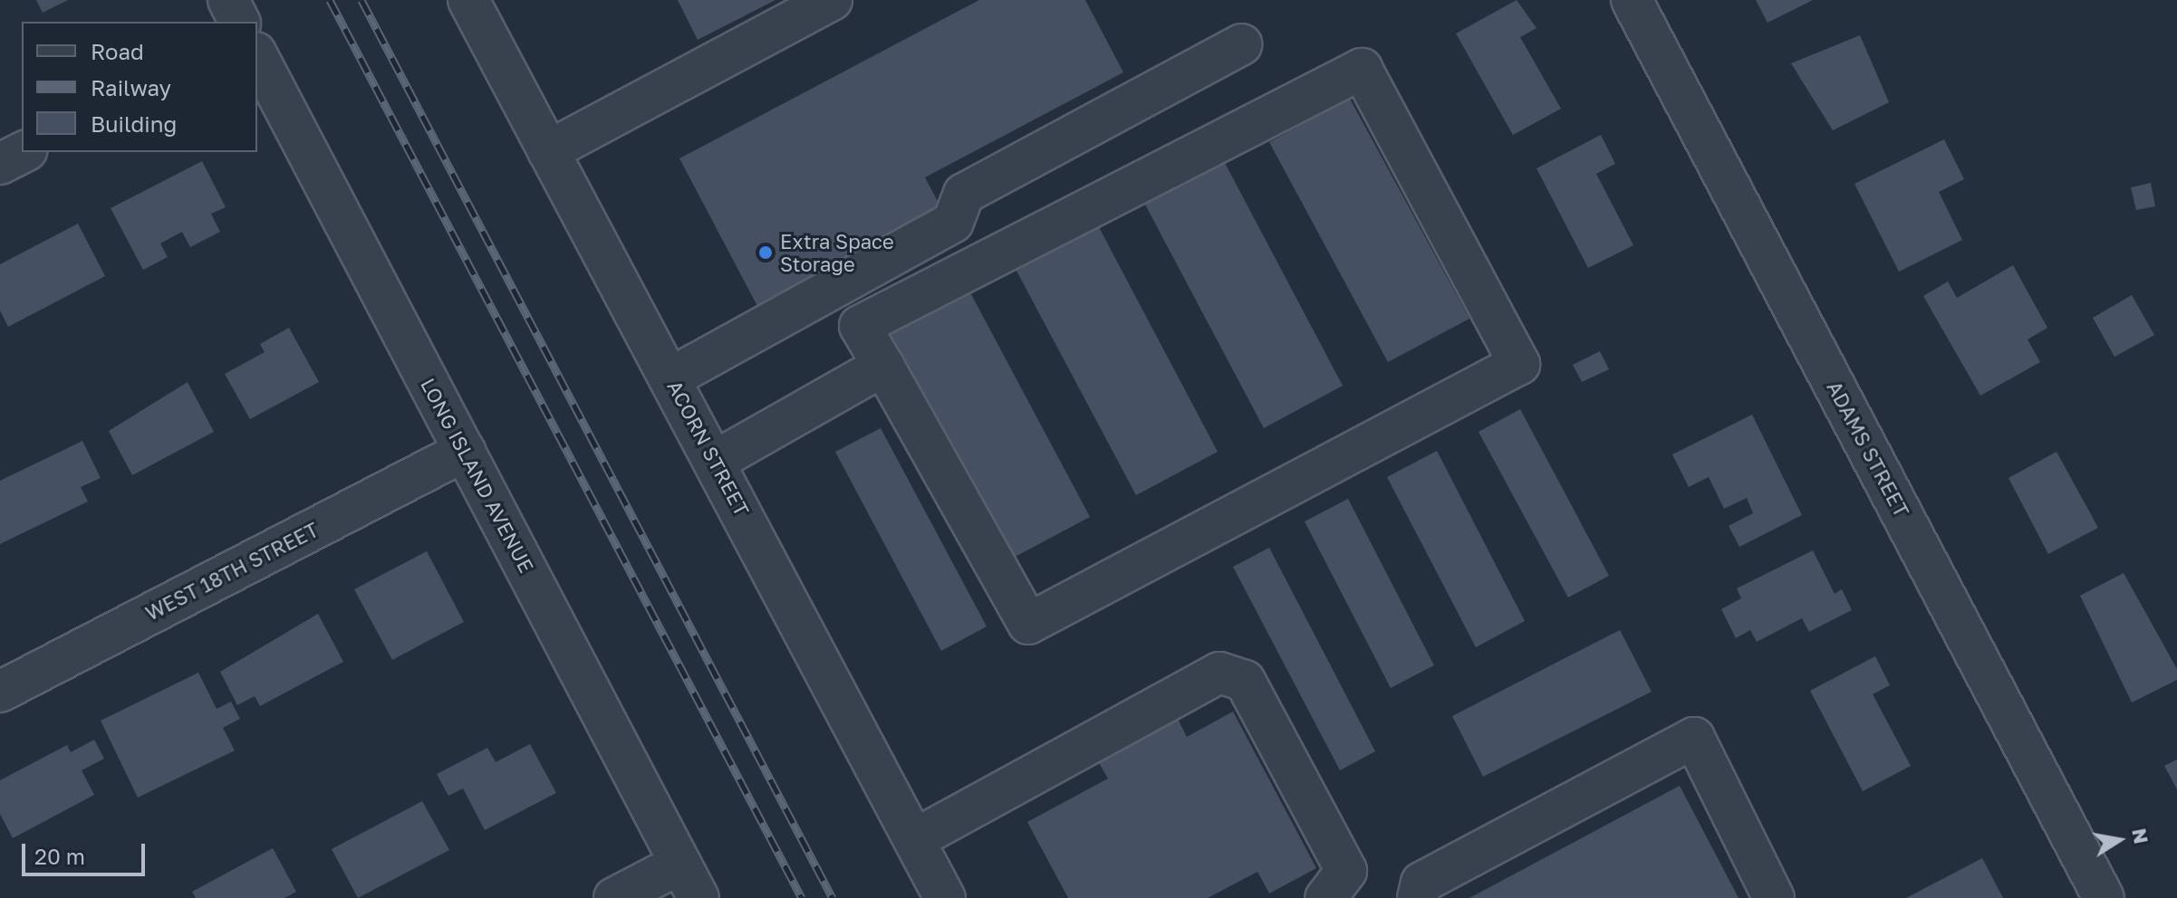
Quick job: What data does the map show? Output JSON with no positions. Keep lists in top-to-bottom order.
{
  "streets": {
    "street": [
      "ACORN STREET",
      "ADAMS STREET",
      "LONG ISLAND AVENUE",
      "WEST 18TH STREET"
    ]
  },
  "crossings": [
    ["LONG ISLAND AVENUE", "WEST 18TH STREET"]
  ],
  "places": ["Extra Space Storage"],
  "legend": ["Road", "Railway", "Building"],
  "scale_bar": "20 m",
  "north": "right"
}
